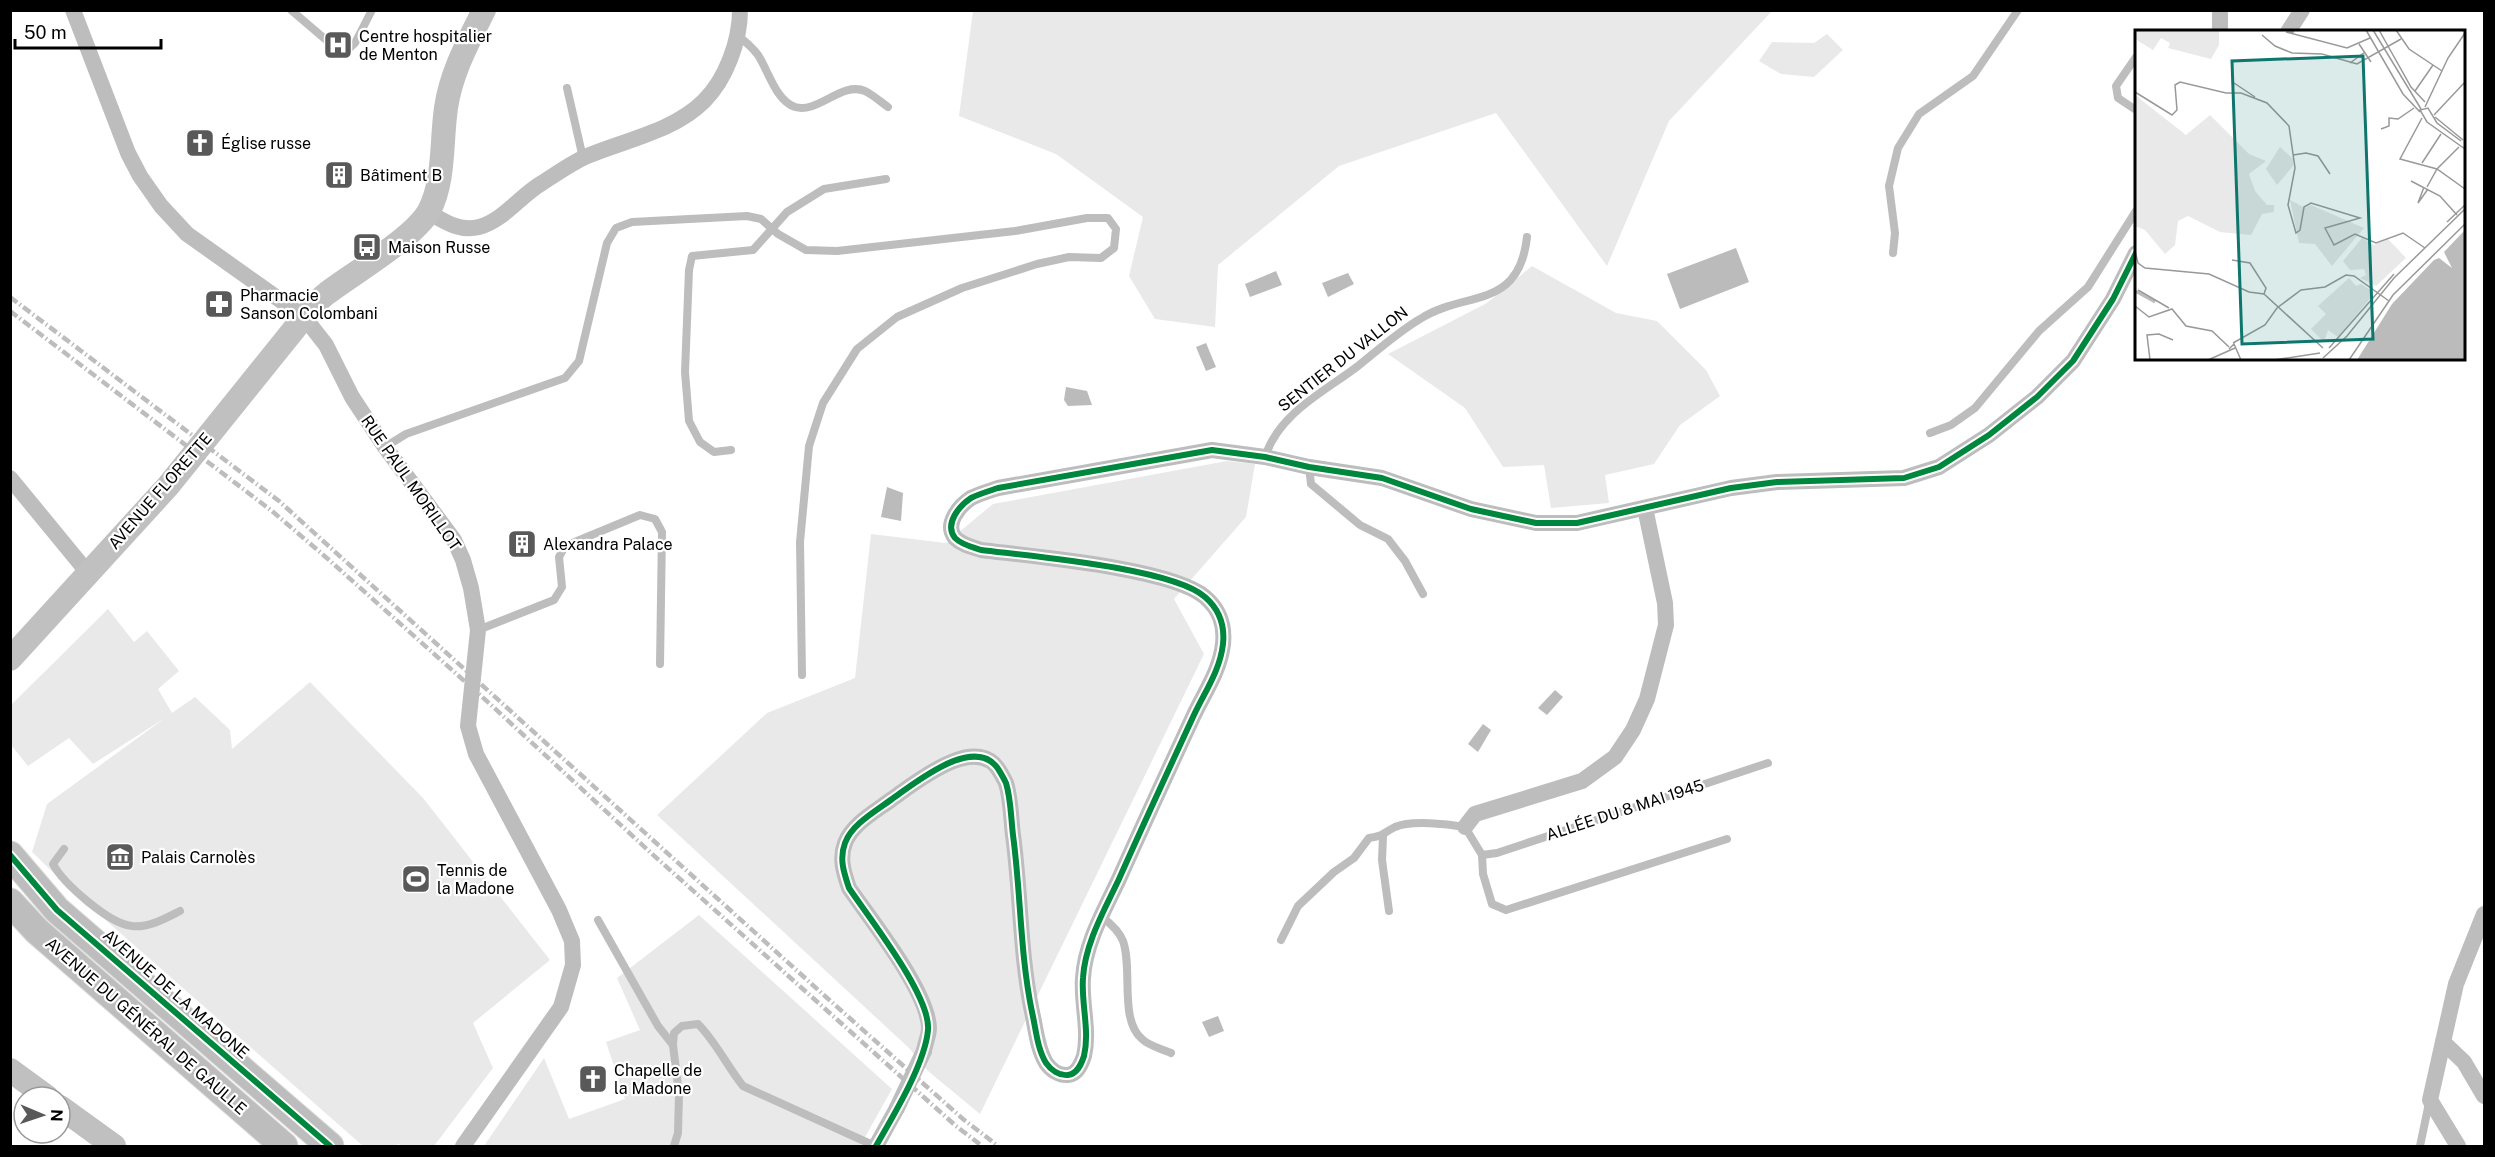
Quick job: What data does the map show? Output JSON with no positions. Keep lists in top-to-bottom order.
{
  "streets": {
    "main road": ["AVENUE DE LA MADONE", "AVENUE DU GÉNÉRAL DE GAULLE"],
    "street": ["RUE PAUL MORILLOT", "AVENUE FLORETTE"],
    "lane": ["SENTIER DU VALLON", "ALLÉE DU 8 MAI 1945"]
  },
  "crossings": [
    ["RUE PAUL MORILLOT", "AVENUE FLORETTE"]
  ],
  "places": {
    "hospital": ["Centre hospitalier de Menton"],
    "church": ["Église russe", "Chapelle de la Madone"],
    "building": ["Bâtiment B", "Alexandra Palace"],
    "bus stop": ["Maison Russe"],
    "pharmacy": ["Pharmacie Sanson Colombani"],
    "museum": ["Palais Carnolès"],
    "sports": ["Tennis de la Madone"]
  },
  "scale_bar": "50 m",
  "north": "right"
}
